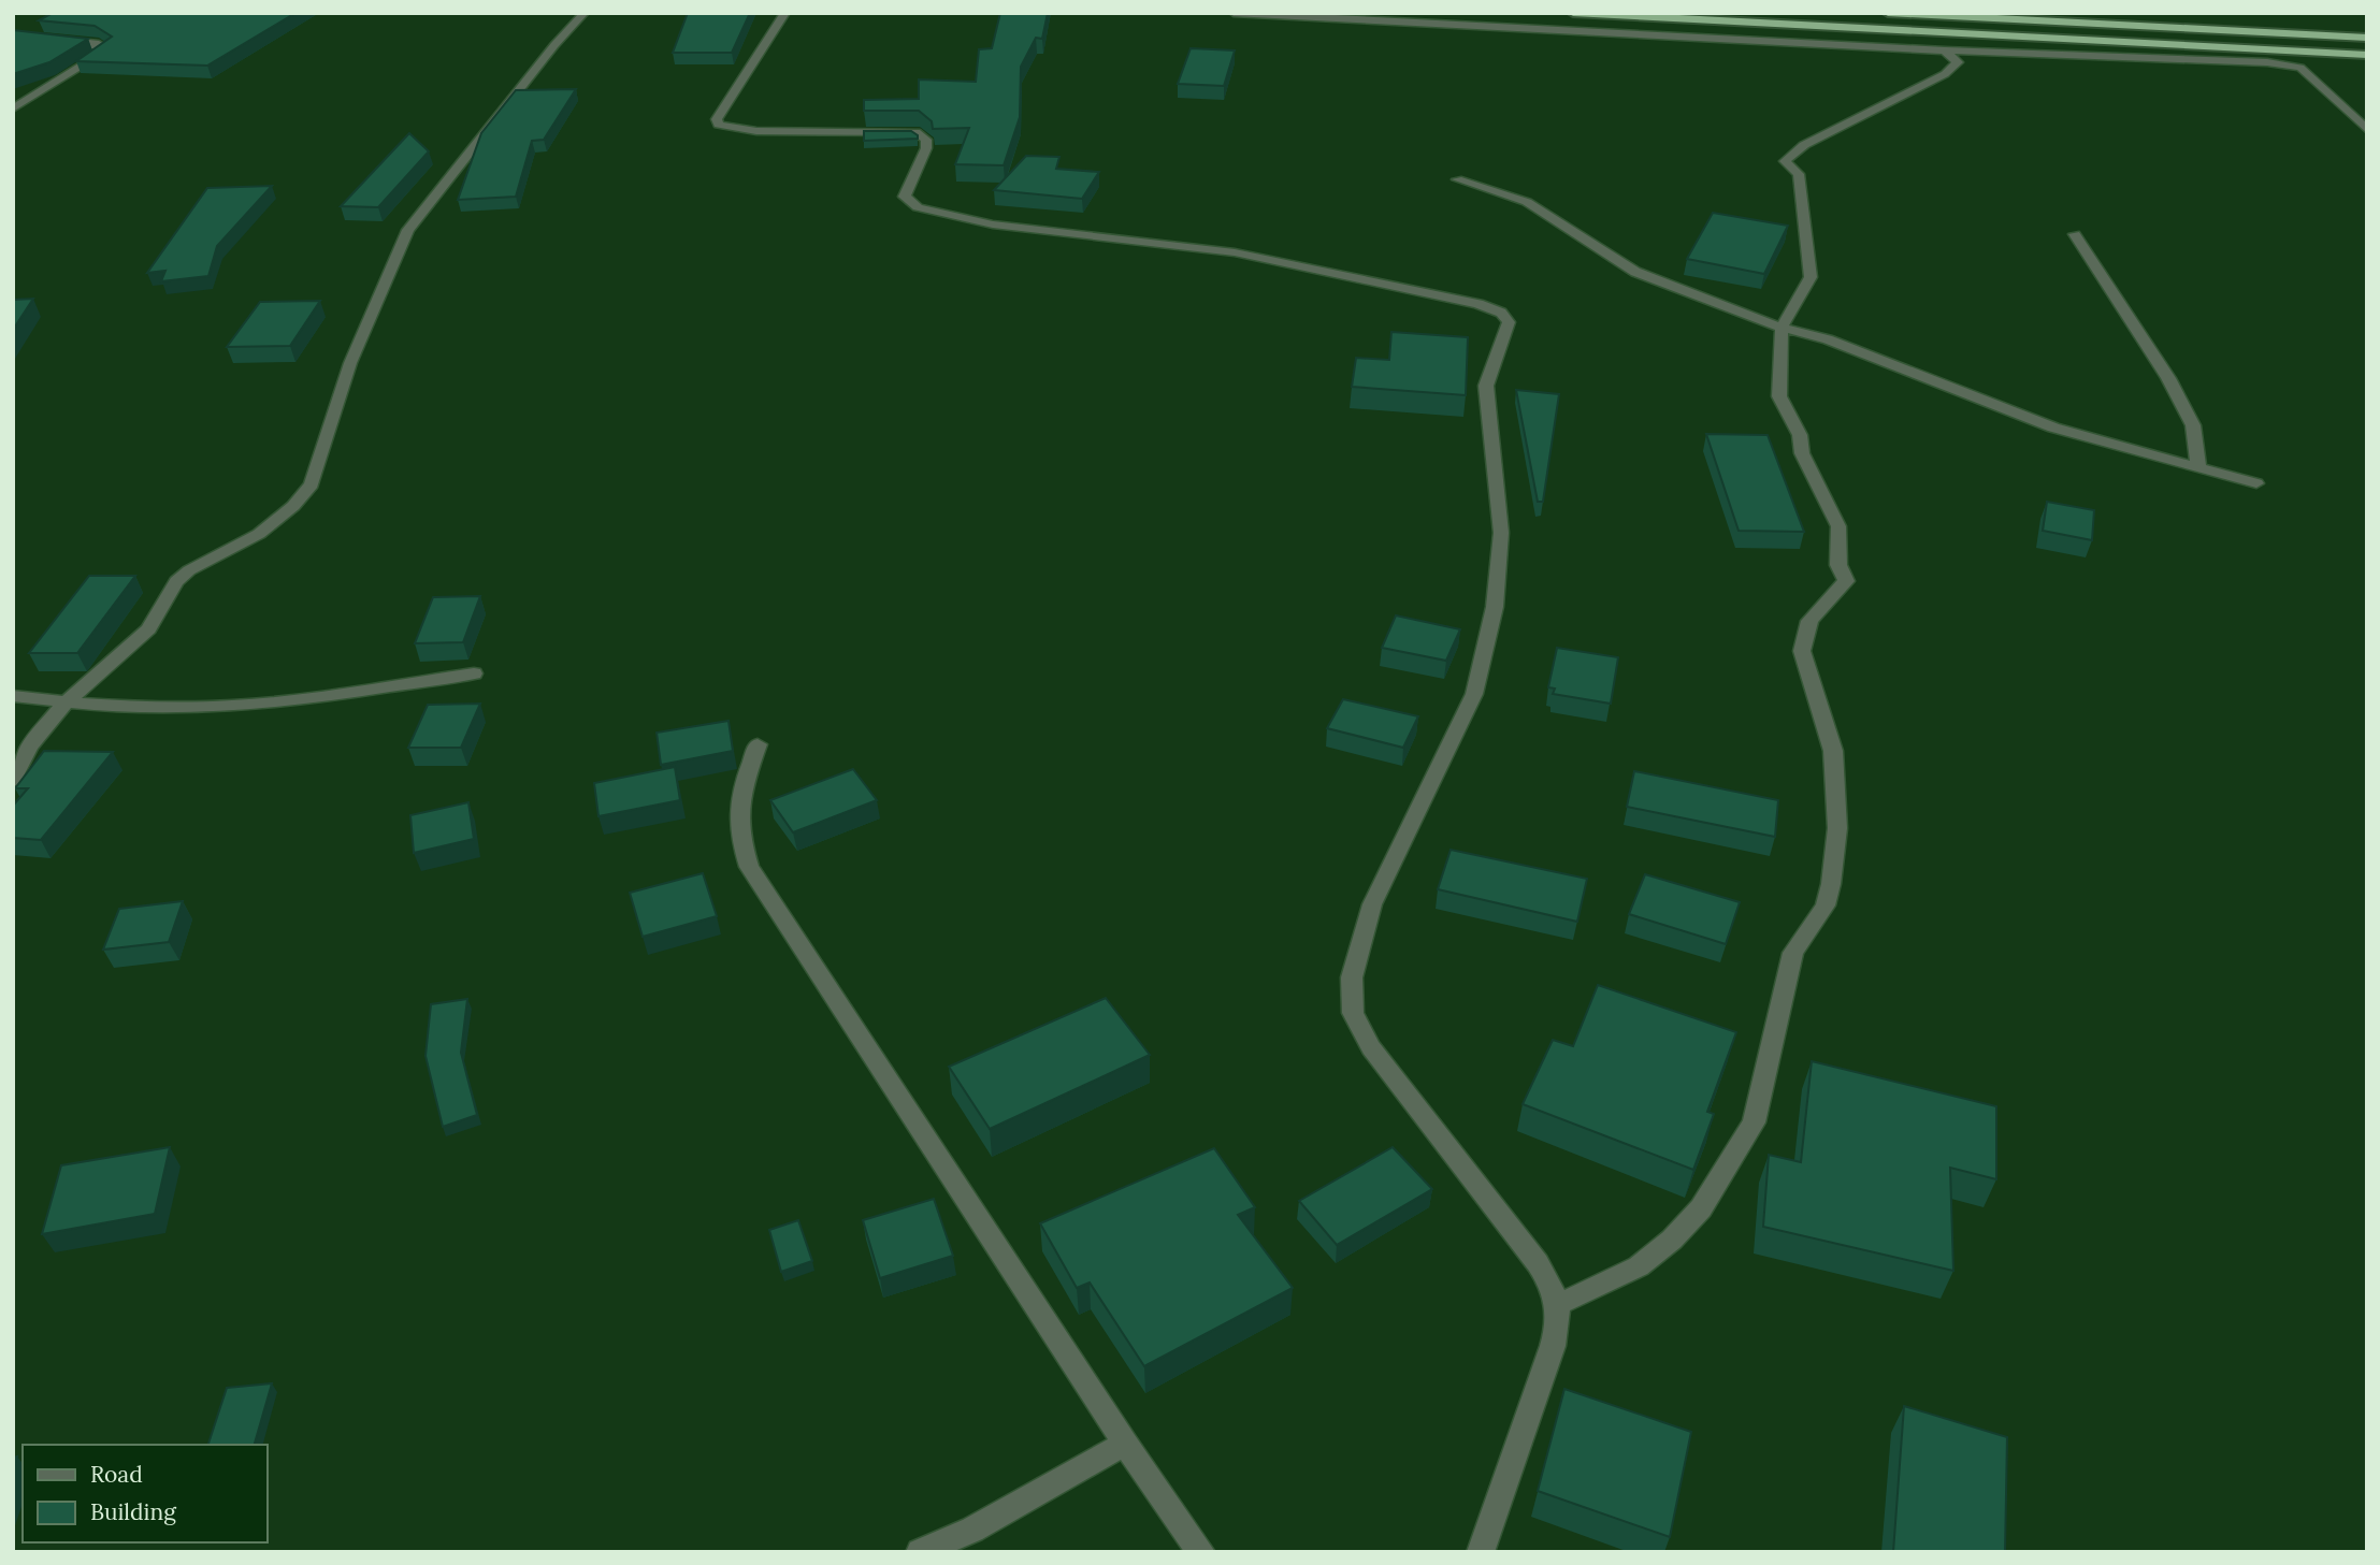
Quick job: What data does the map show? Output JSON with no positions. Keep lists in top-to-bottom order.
{
  "legend": ["Road", "Building"]
}
